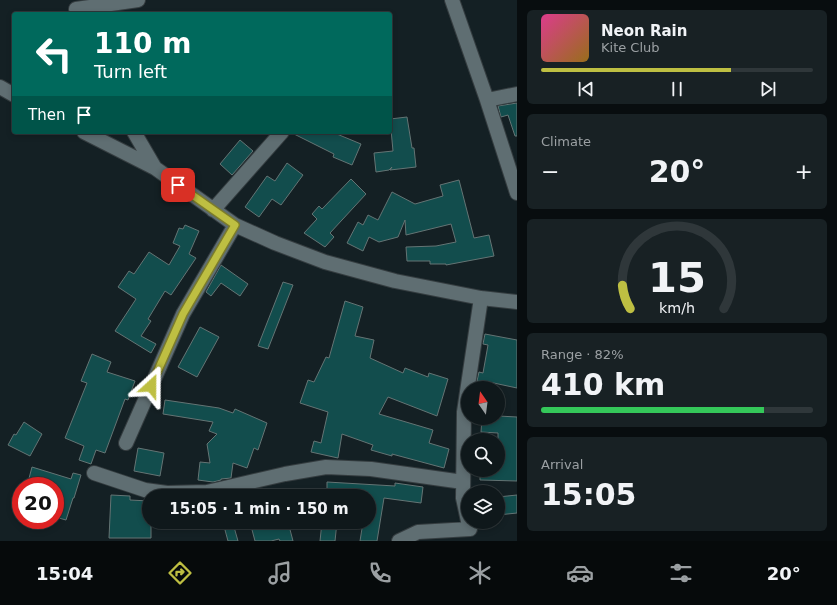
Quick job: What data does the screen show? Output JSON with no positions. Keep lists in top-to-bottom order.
{
  "north": "top",
  "page": {
    "turn": ["110 m", "Turn left"],
    "song": ["Neon Rain", "Kite Club"],
    "then": "Then",
    "tile": [
      "Climate",
      ["Range · 82%", "410 km"],
      ["Arrival", "15:05"]
    ],
    "heat": ["−", "20°", "+"],
    "limit": "20",
    "trip": "15:05 · 1 min · 150 m",
    "tabs": ["15:04", "20°"],
    "gauge": ["15", "km/h"]
  }
}
